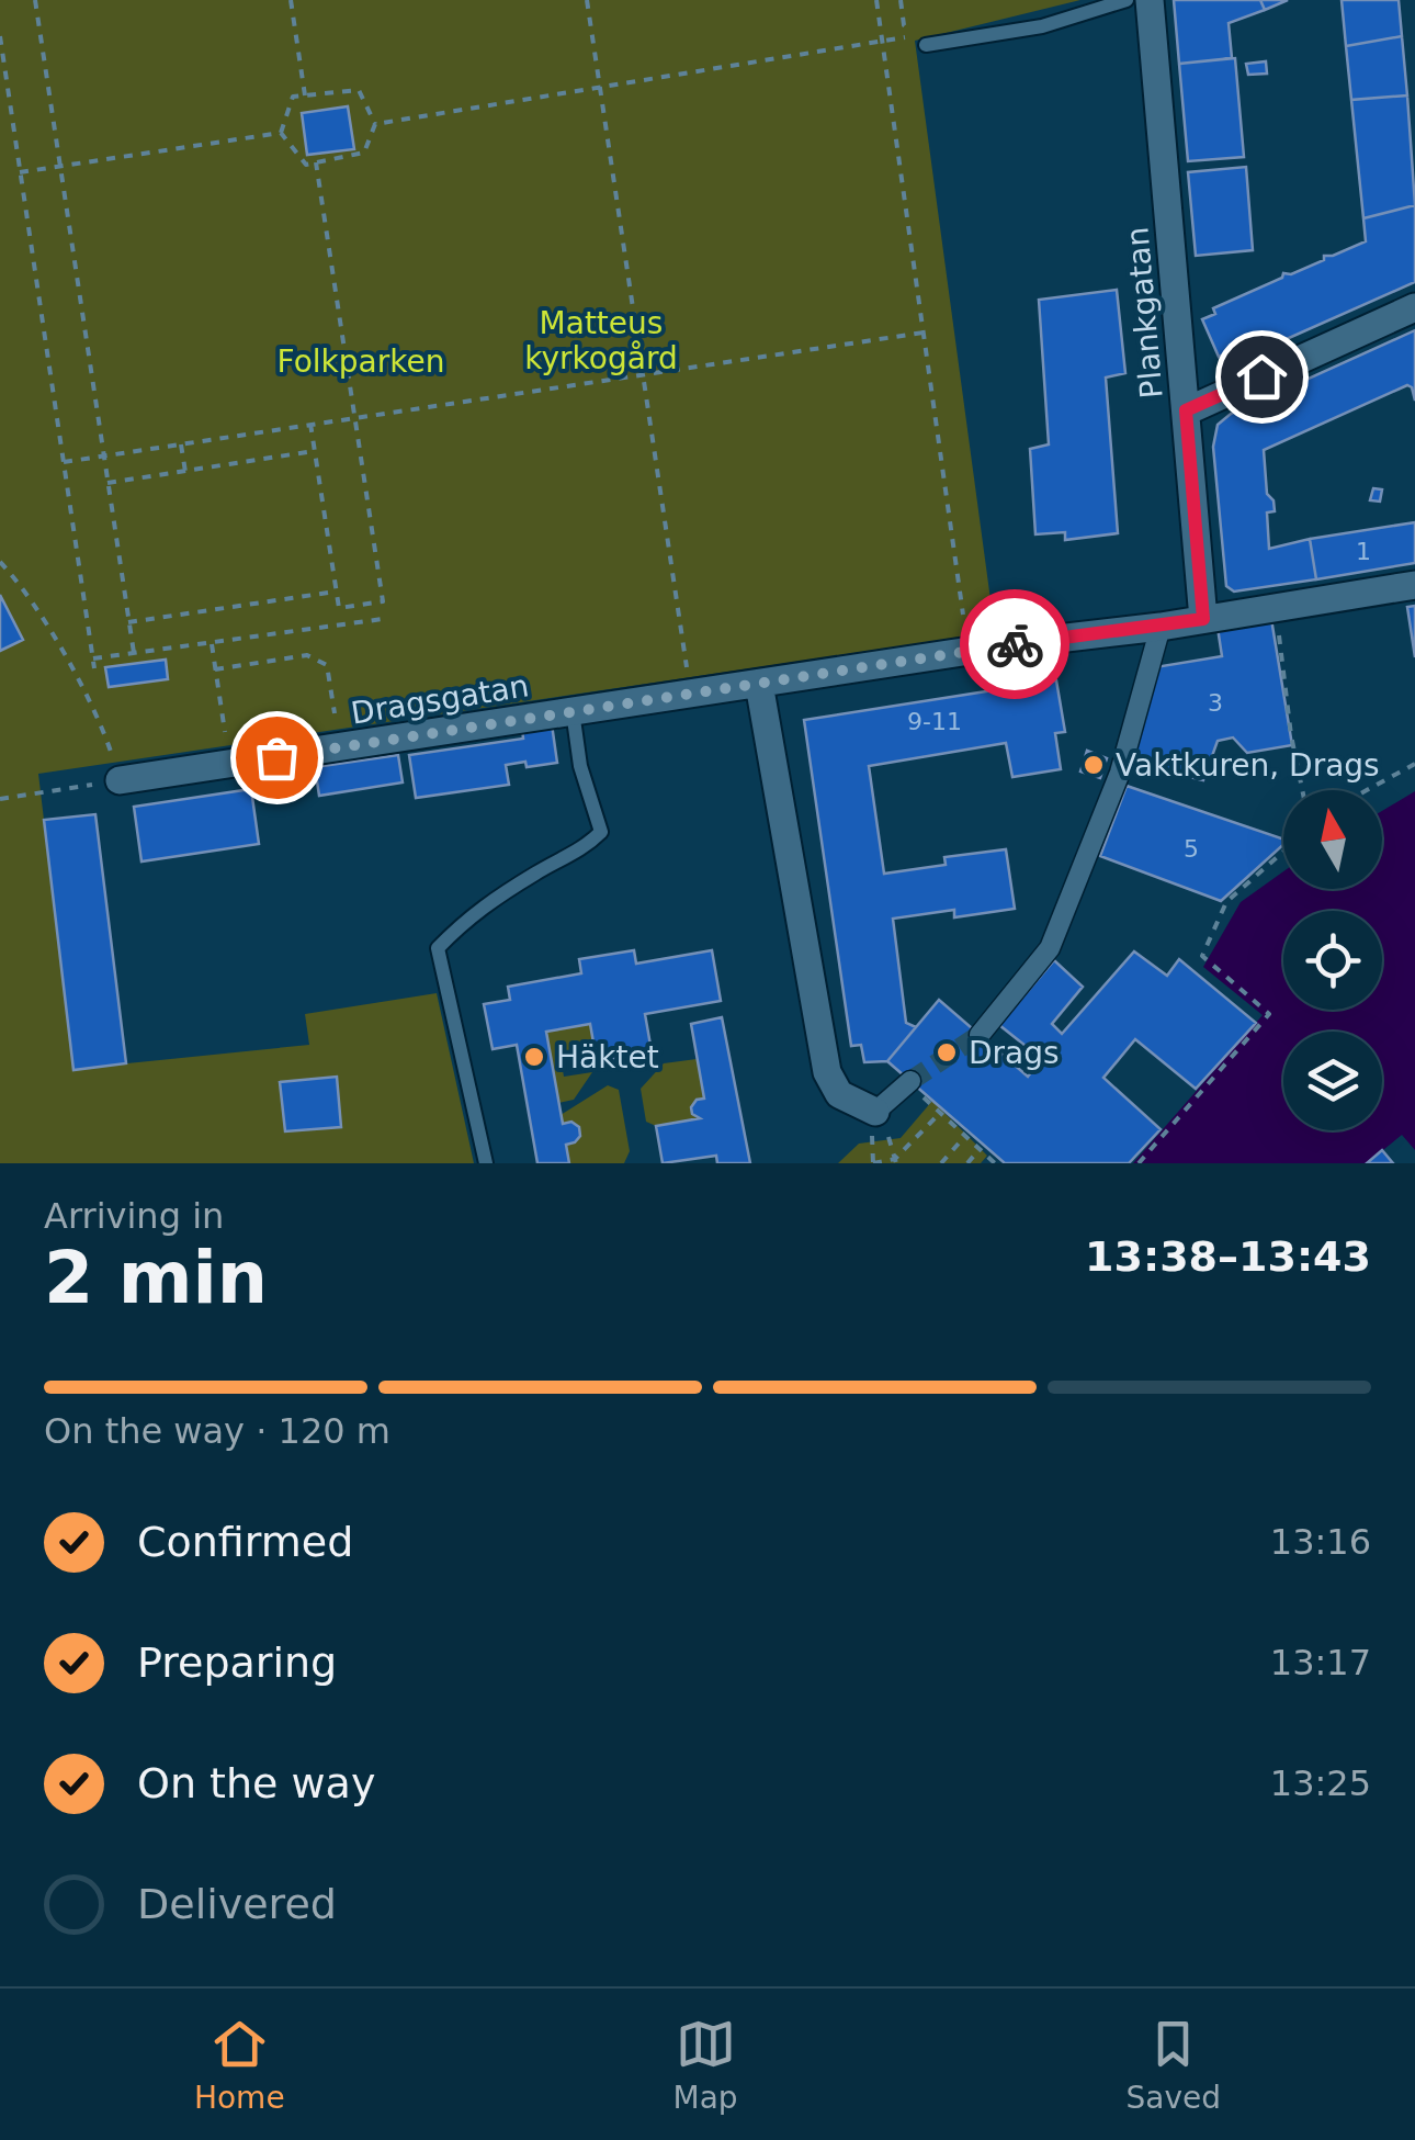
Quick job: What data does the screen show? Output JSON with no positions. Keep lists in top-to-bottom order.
{
  "streets": {
    "street": ["Plankgatan", "Dragsgatan"]
  },
  "crossings": [
    ["Plankgatan", "Dragsgatan"]
  ],
  "parks": ["Matteus kyrkogård", "Folkparken"],
  "places": ["Vaktkuren, Drags", "Drags", "Häktet"],
  "house_numbers": [
    "1",
    "3",
    "9-11",
    "5"
  ],
  "north": "top",
  "page": {
    "heading": ["2 min", "Arriving in", "13:38–13:43"],
    "bar": "On the way · 120 m",
    "list": [
      ["Confirmed", "13:16"],
      ["Preparing", "13:17"],
      ["On the way", "13:25"],
      "Delivered"
    ],
    "tabs": ["Home", "Map", "Saved"]
  }
}
